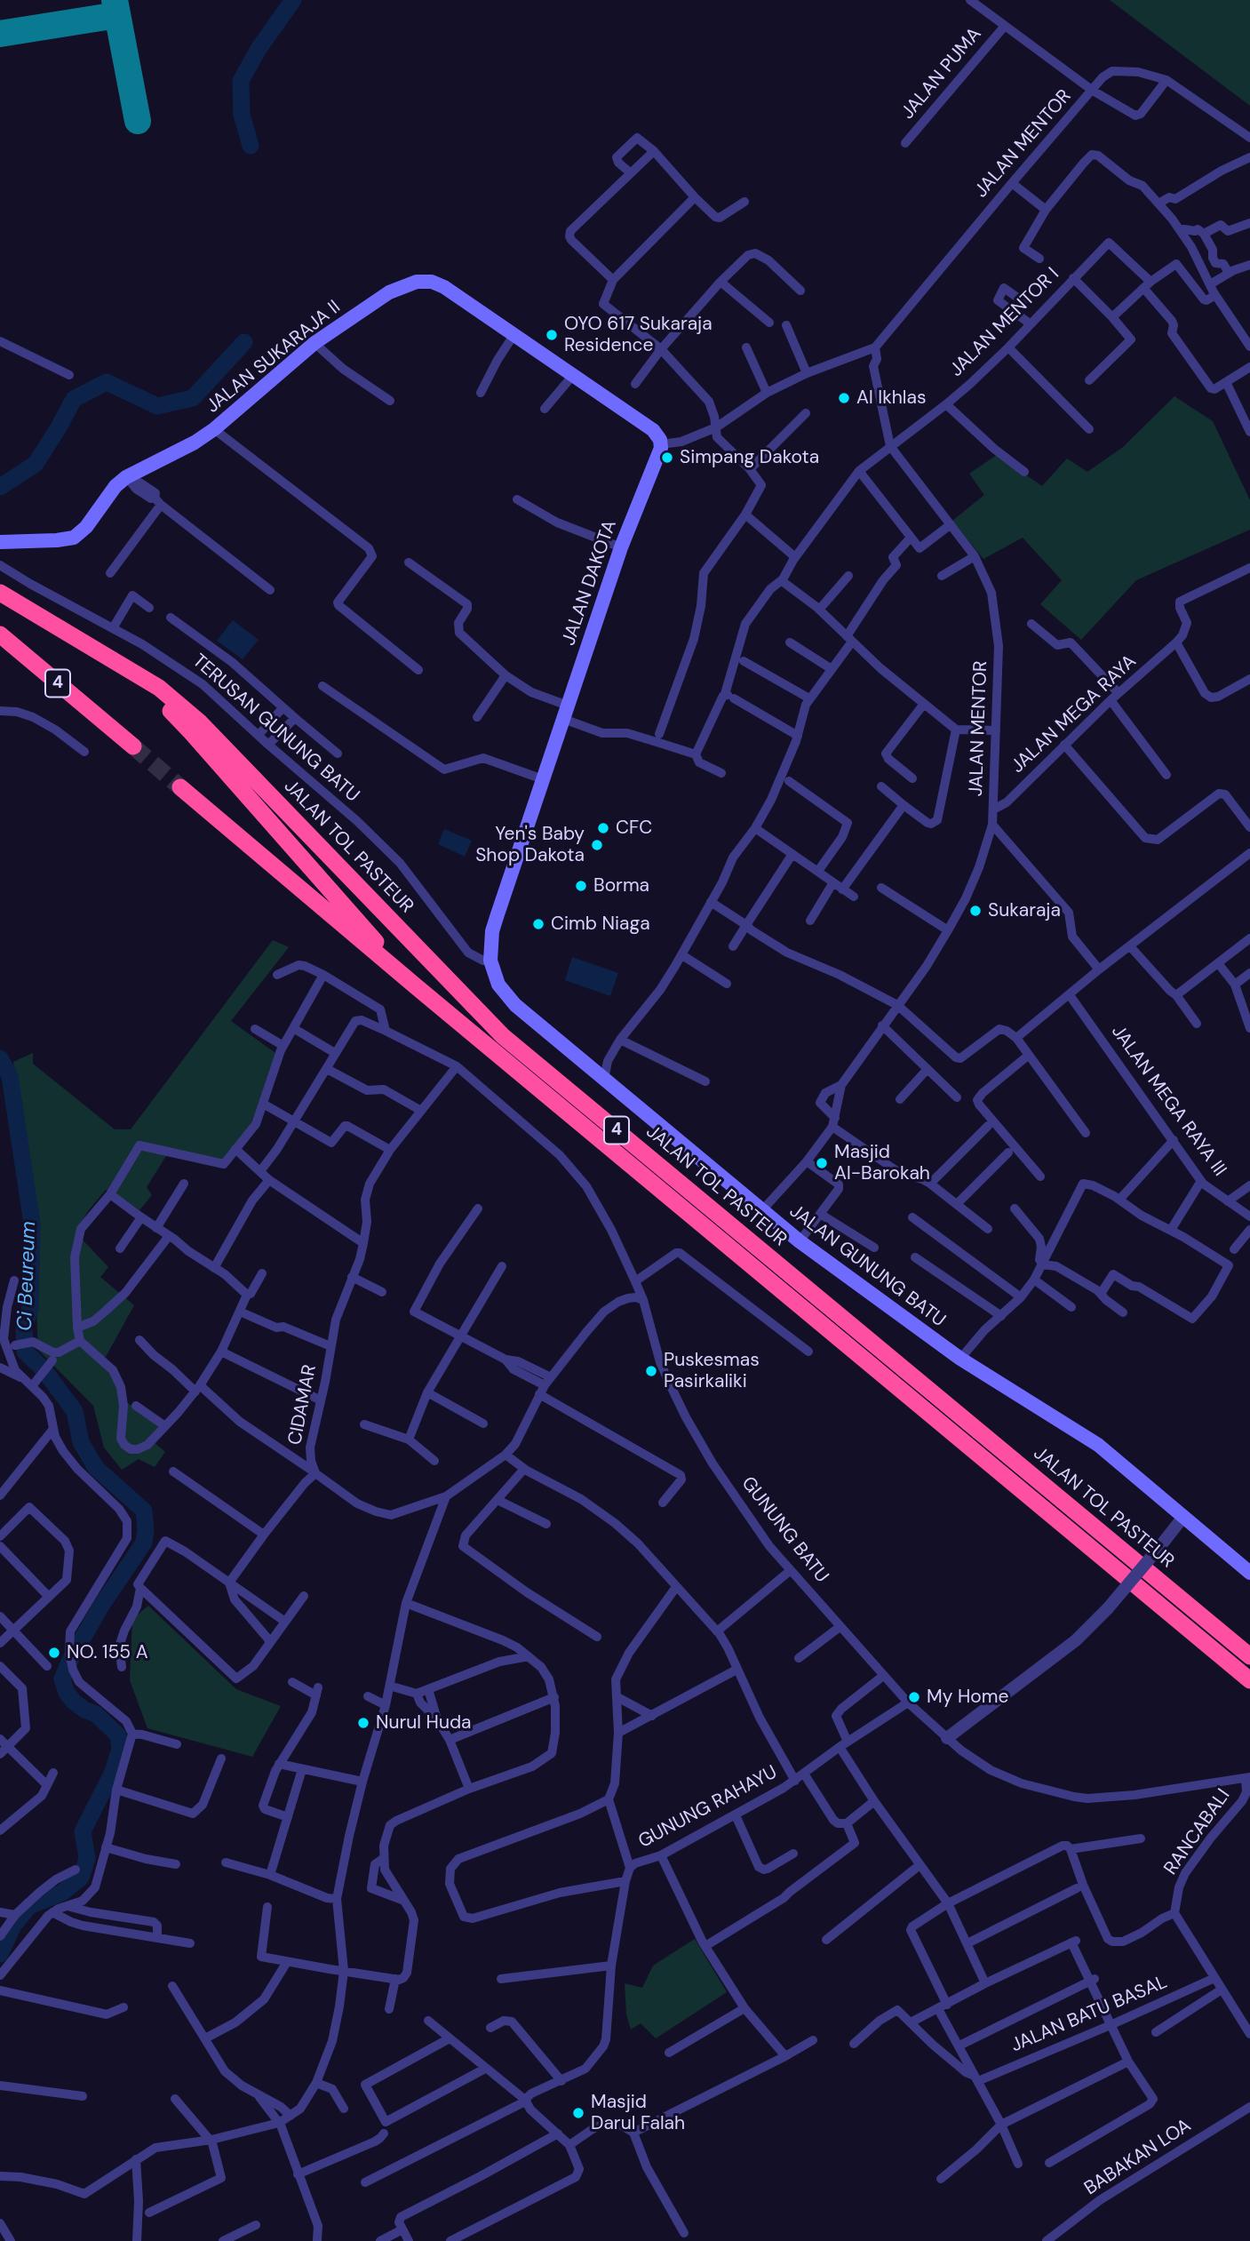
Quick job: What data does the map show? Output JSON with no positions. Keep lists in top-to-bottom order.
{
  "streets": {
    "highway": ["4", "JALAN TOL PASTEUR"],
    "main road": ["JALAN SUKARAJA II", "JALAN DAKOTA", "JALAN GUNUNG BATU"],
    "street": [
      "JALAN PUMA",
      "JALAN MENTOR",
      "JALAN MENTOR I",
      "JALAN MEGA RAYA",
      "TERUSAN GUNUNG BATU",
      "JALAN MEGA RAYA III",
      "CIDAMAR",
      "GUNUNG BATU",
      "GUNUNG RAHAYU",
      "RANCABALI",
      "JALAN BATU BASAL",
      "BABAKAN LOA"
    ]
  },
  "crossings": [
    ["JALAN MENTOR", "JALAN MENTOR I"],
    ["JALAN MENTOR", "JALAN MEGA RAYA"],
    ["JALAN MENTOR", "JALAN GUNUNG BATU"],
    ["JALAN SUKARAJA II", "JALAN DAKOTA"],
    ["JALAN DAKOTA", "TERUSAN GUNUNG BATU"],
    ["JALAN DAKOTA", "JALAN GUNUNG BATU"],
    ["TERUSAN GUNUNG BATU", "JALAN GUNUNG BATU"],
    ["CIDAMAR", "GUNUNG BATU"],
    ["GUNUNG BATU", "GUNUNG RAHAYU"],
    ["GUNUNG BATU", "RANCABALI"]
  ],
  "water": ["Ci Beureum"],
  "places": [
    "OYO 617 Sukaraja Residence",
    "Al Ikhlas",
    "Simpang Dakota",
    "CFC",
    "Yen's Baby Shop Dakota",
    "Borma",
    "Sukaraja",
    "Cimb Niaga",
    "Masjid Al-Barokah",
    "Puskesmas Pasirkaliki",
    "NO. 155 A",
    "My Home",
    "Nurul Huda",
    "Masjid Darul Falah"
  ]
}
